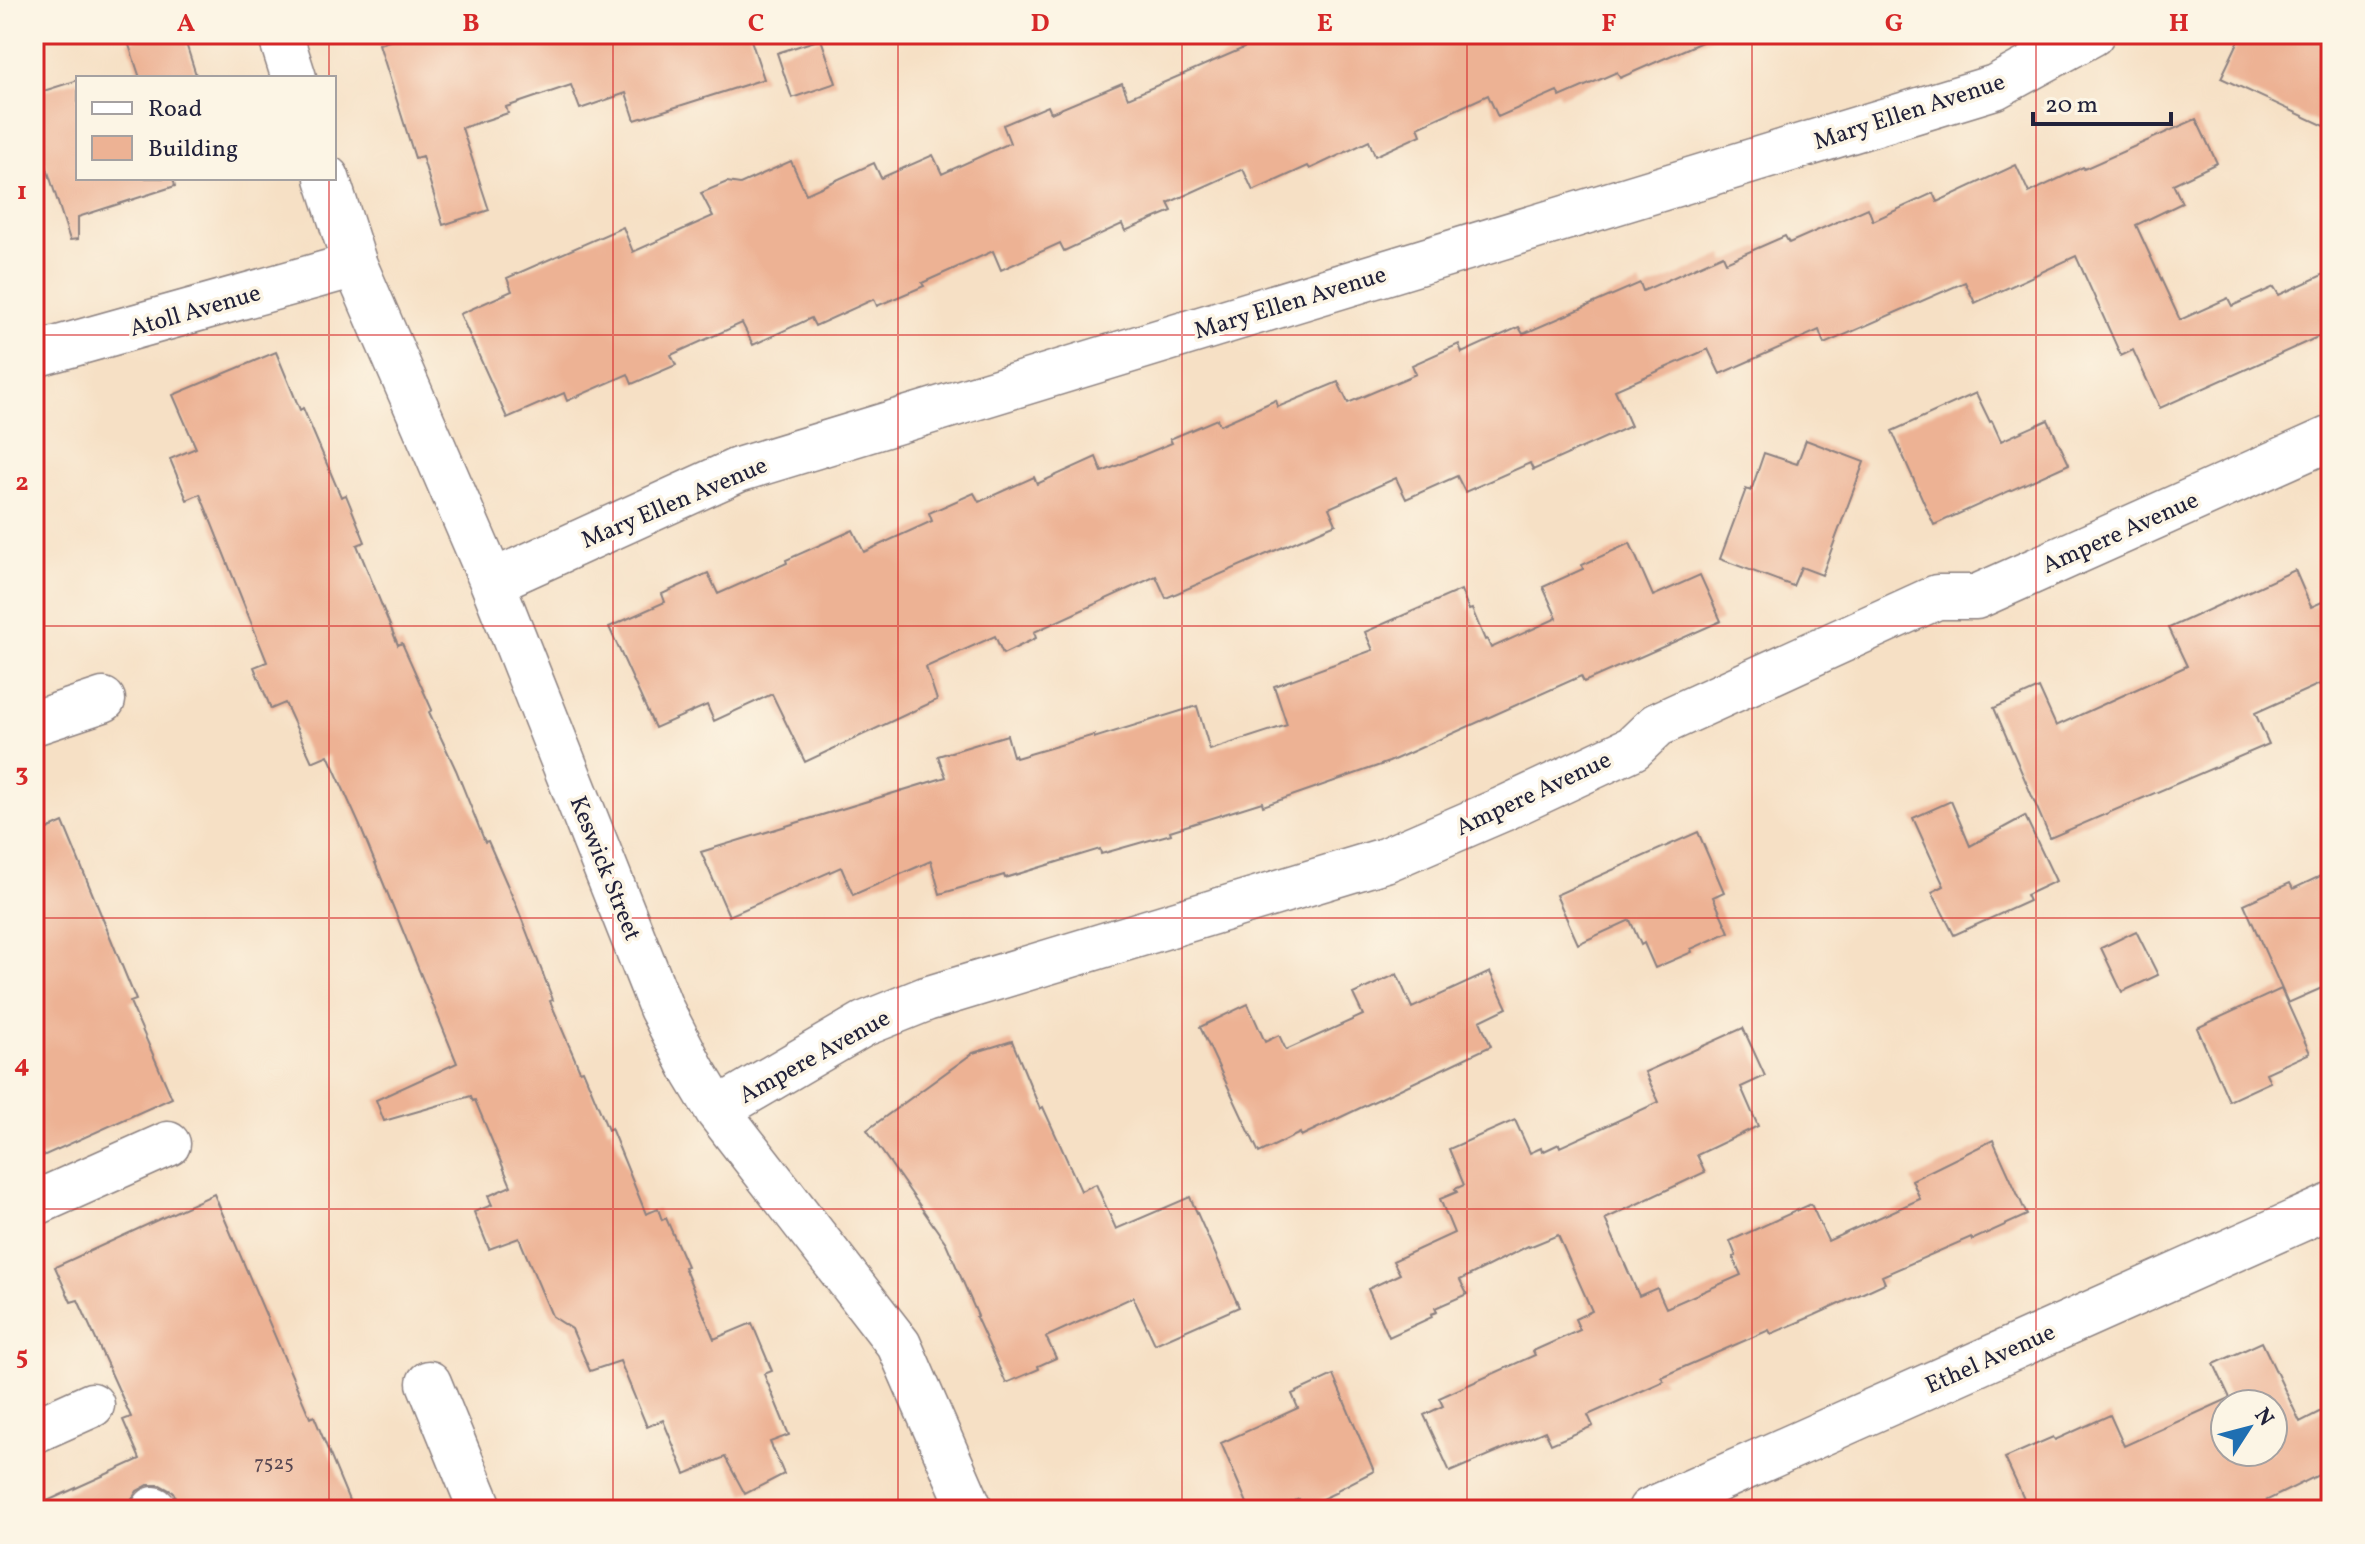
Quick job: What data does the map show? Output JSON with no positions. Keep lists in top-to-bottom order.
{
  "streets": {
    "street": [
      "Mary Ellen Avenue",
      "Atoll Avenue",
      "Ampere Avenue",
      "Keswick Street",
      "Ethel Avenue"
    ]
  },
  "crossings": [
    ["Mary Ellen Avenue", "Keswick Street"],
    ["Atoll Avenue", "Keswick Street"],
    ["Ampere Avenue", "Keswick Street"]
  ],
  "house_numbers": ["7525"],
  "legend": ["Road", "Building"],
  "scale_bar": "20 m",
  "north": "top right",
  "grid": {
    "columns": [
      "A",
      "B",
      "C",
      "D",
      "E",
      "F",
      "G",
      "H"
    ],
    "rows": [
      "1",
      "2",
      "3",
      "4",
      "5"
    ]
  }
}
